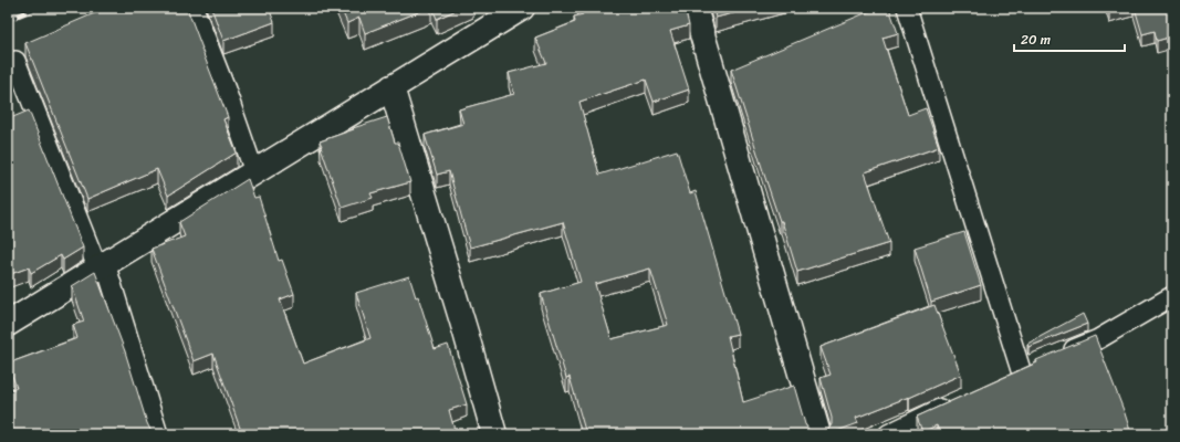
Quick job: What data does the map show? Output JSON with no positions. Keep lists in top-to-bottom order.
{
  "scale_bar": "20 m"
}
